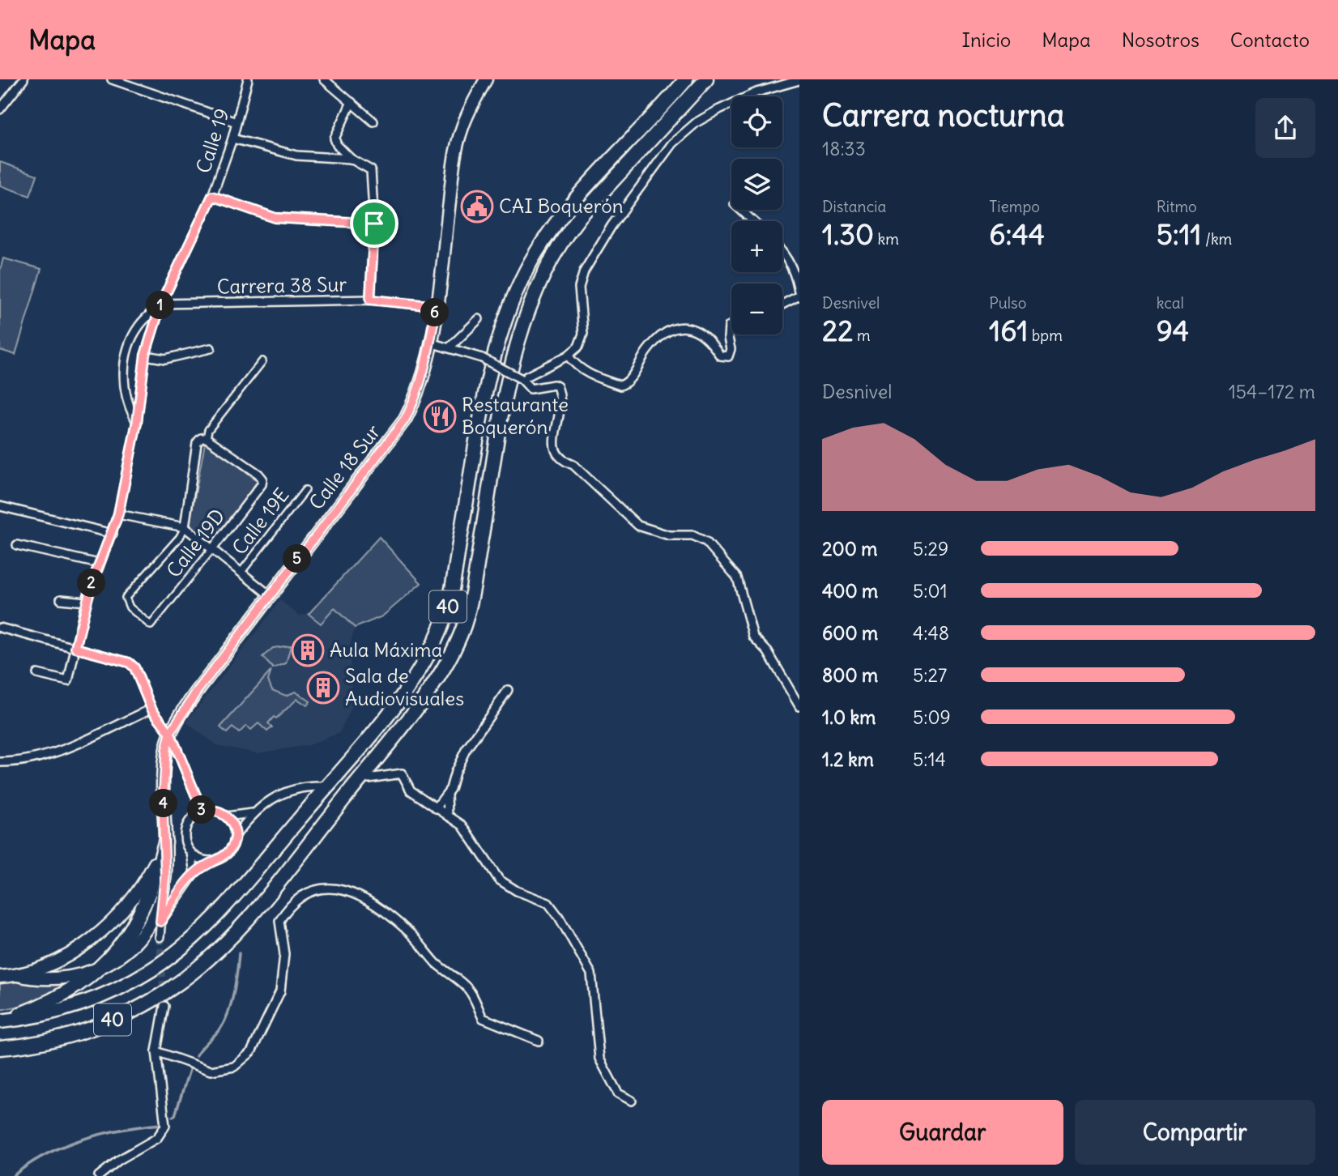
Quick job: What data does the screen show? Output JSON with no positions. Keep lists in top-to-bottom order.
{
  "streets": {
    "highway": ["40"],
    "main road": ["Calle 18 Sur"],
    "street": [
      "Calle 19",
      "Carrera 38 Sur",
      "Calle 19E",
      "Calle 19D"
    ]
  },
  "crossings": [
    ["Calle 19", "Carrera 38 Sur"],
    ["Carrera 38 Sur", "Calle 18 Sur"]
  ],
  "places": {
    "public building": ["CAI Boquerón"],
    "restaurant": ["Restaurante Boquerón"],
    "building": ["Aula Máxima", "Sala de Audiovisuales"]
  },
  "page": {
    "header": "Mapa",
    "nav": [
      "Inicio",
      "Mapa",
      "Nosotros",
      "Contacto"
    ],
    "heading": ["Carrera nocturna", "18:33"],
    "map_buttons": ["+", "−"],
    "stats": [
      ["Distancia", "1.30 km"],
      ["Tiempo", "6:44"],
      ["Ritmo", "5:11 /km"],
      ["Desnivel", "22 m"],
      ["Pulso", "161 bpm"],
      ["kcal", "94"]
    ],
    "pins": [
      "1",
      "6",
      "5",
      "2",
      "4",
      "3"
    ],
    "chart": ["Desnivel", "154–172 m"],
    "list": [
      {
        "name": "200 m",
        "note": "5:29"
      },
      {
        "name": "400 m",
        "note": "5:01"
      },
      {
        "name": "600 m",
        "note": "4:48"
      },
      {
        "name": "800 m",
        "note": "5:27"
      },
      {
        "name": "1.0 km",
        "note": "5:09"
      },
      {
        "name": "1.2 km",
        "note": "5:14"
      }
    ],
    "buttons": ["Guardar", "Compartir"]
  }
}
